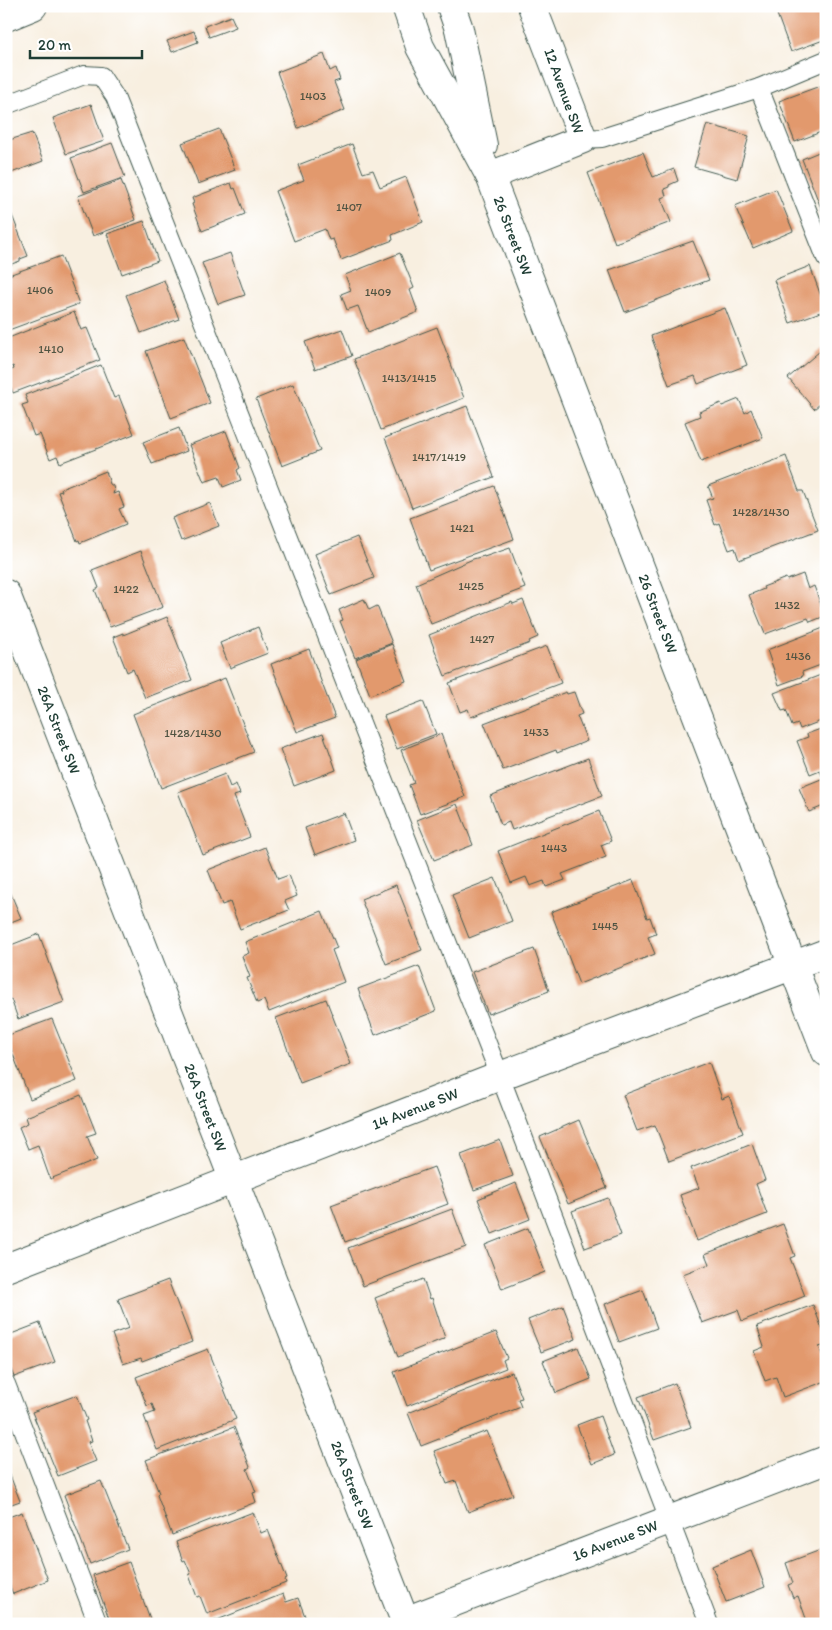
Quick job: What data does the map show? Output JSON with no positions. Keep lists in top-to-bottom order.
{
  "streets": {
    "street": [
      "12 Avenue SW",
      "26 Street SW",
      "26A Street SW",
      "14 Avenue SW",
      "16 Avenue SW"
    ]
  },
  "crossings": [
    ["12 Avenue SW", "26 Street SW"],
    ["26 Street SW", "14 Avenue SW"],
    ["26A Street SW", "14 Avenue SW"],
    ["26A Street SW", "16 Avenue SW"]
  ],
  "house_numbers": [
    "1403",
    "1407",
    "1406",
    "1409",
    "1410",
    "1413/1415",
    "1417/1419",
    "1428/1430",
    "1421",
    "1425",
    "1422",
    "1432",
    "1427",
    "1436",
    "1433",
    "1428/1430",
    "1443",
    "1445"
  ],
  "scale_bar": "20 m"
}
